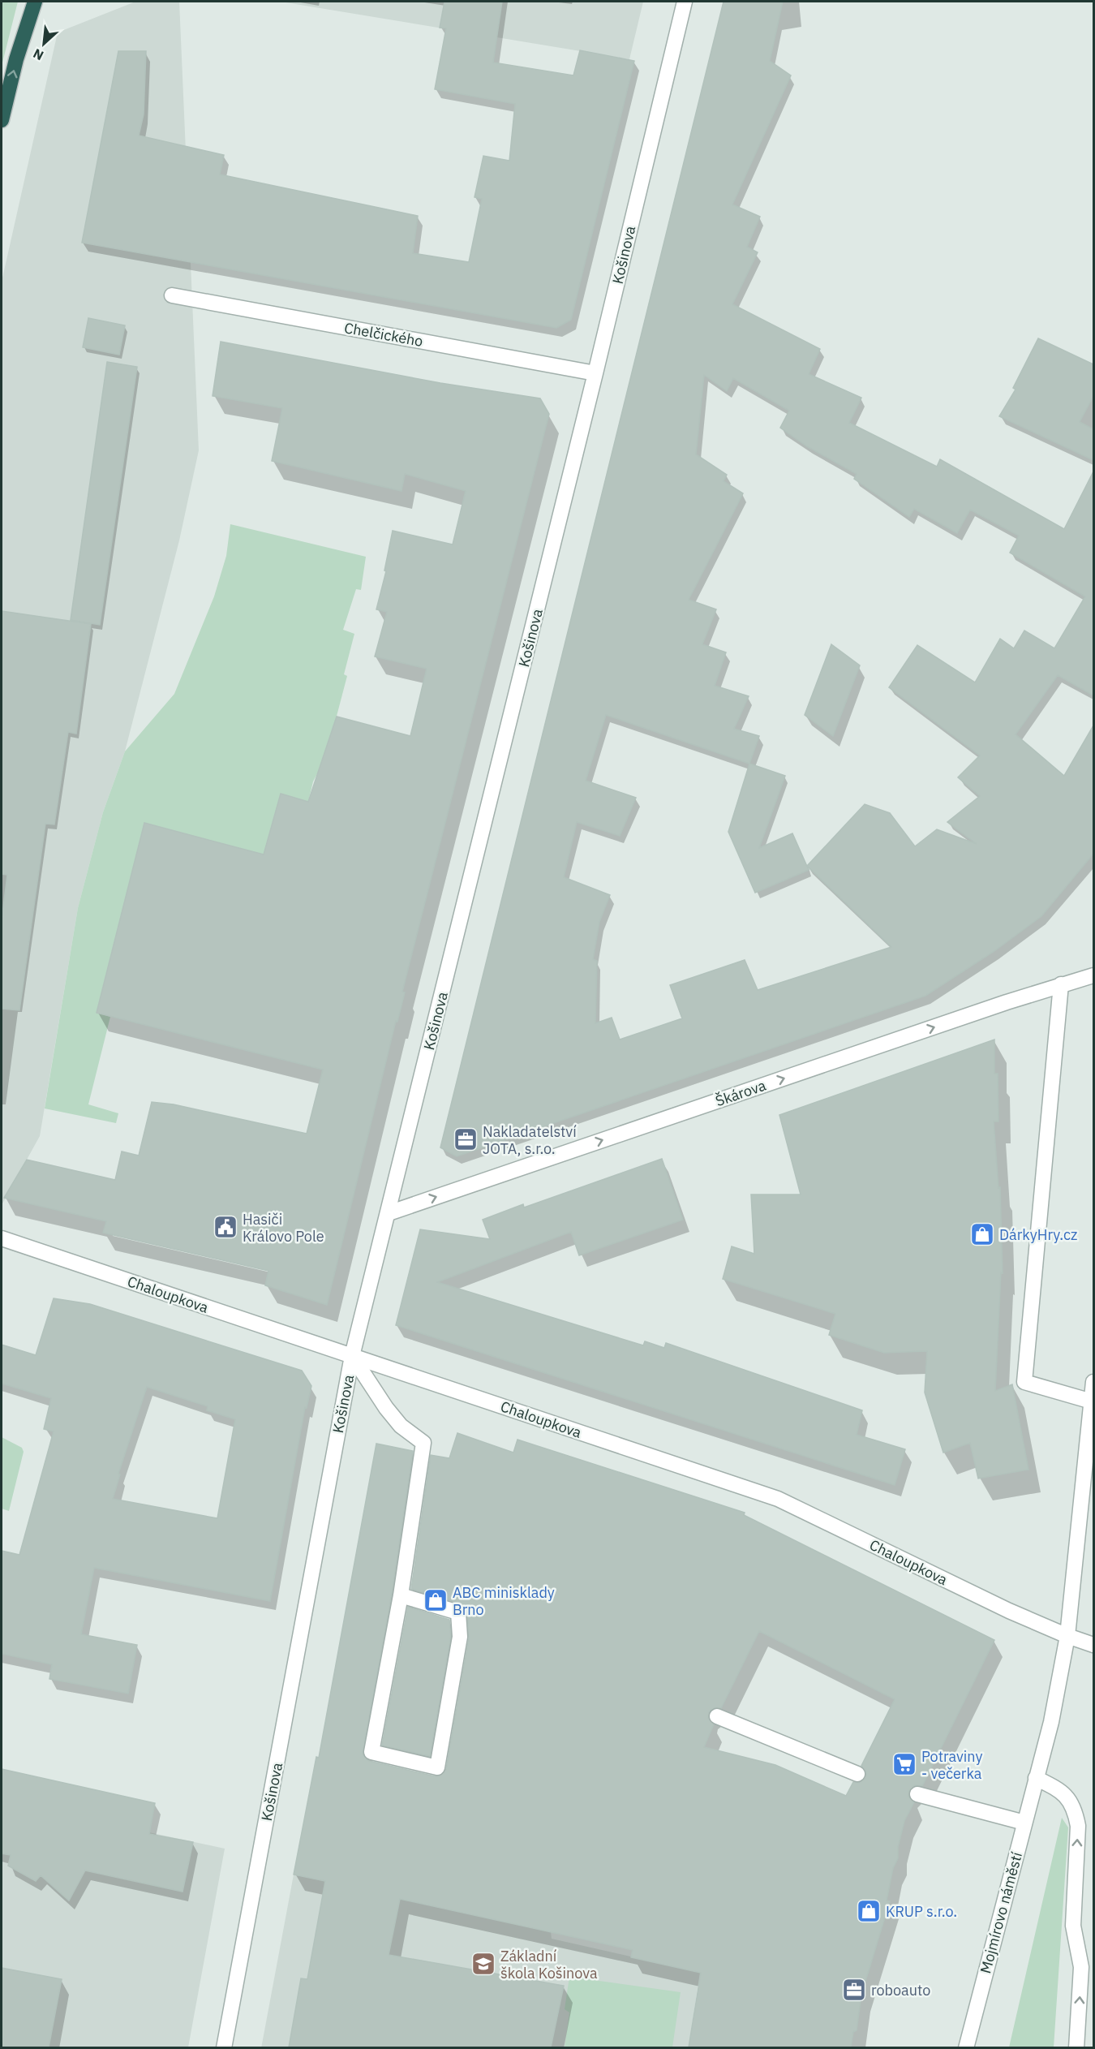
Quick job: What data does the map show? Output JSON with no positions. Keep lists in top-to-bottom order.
{
  "streets": {
    "street": [
      "Košinova",
      "Chelčického",
      "Škárova",
      "Chaloupkova",
      "Mojmírovo náměstí"
    ]
  },
  "crossings": [
    ["Košinova", "Chelčického"],
    ["Košinova", "Škárova"],
    ["Košinova", "Chaloupkova"],
    ["Chaloupkova", "Mojmírovo náměstí"]
  ],
  "one_way": ["Škárova"],
  "places": {
    "office": ["Nakladatelství JOTA, s.r.o.", "roboauto"],
    "public building": ["Hasiči Královo Pole"],
    "shop": ["DárkyHry.cz", "ABC minisklady Brno", "KRUP s.r.o."],
    "supermarket": ["Potraviny - večerka"],
    "school or university": ["Základní škola Košinova"]
  },
  "north": "bottom left"
}
